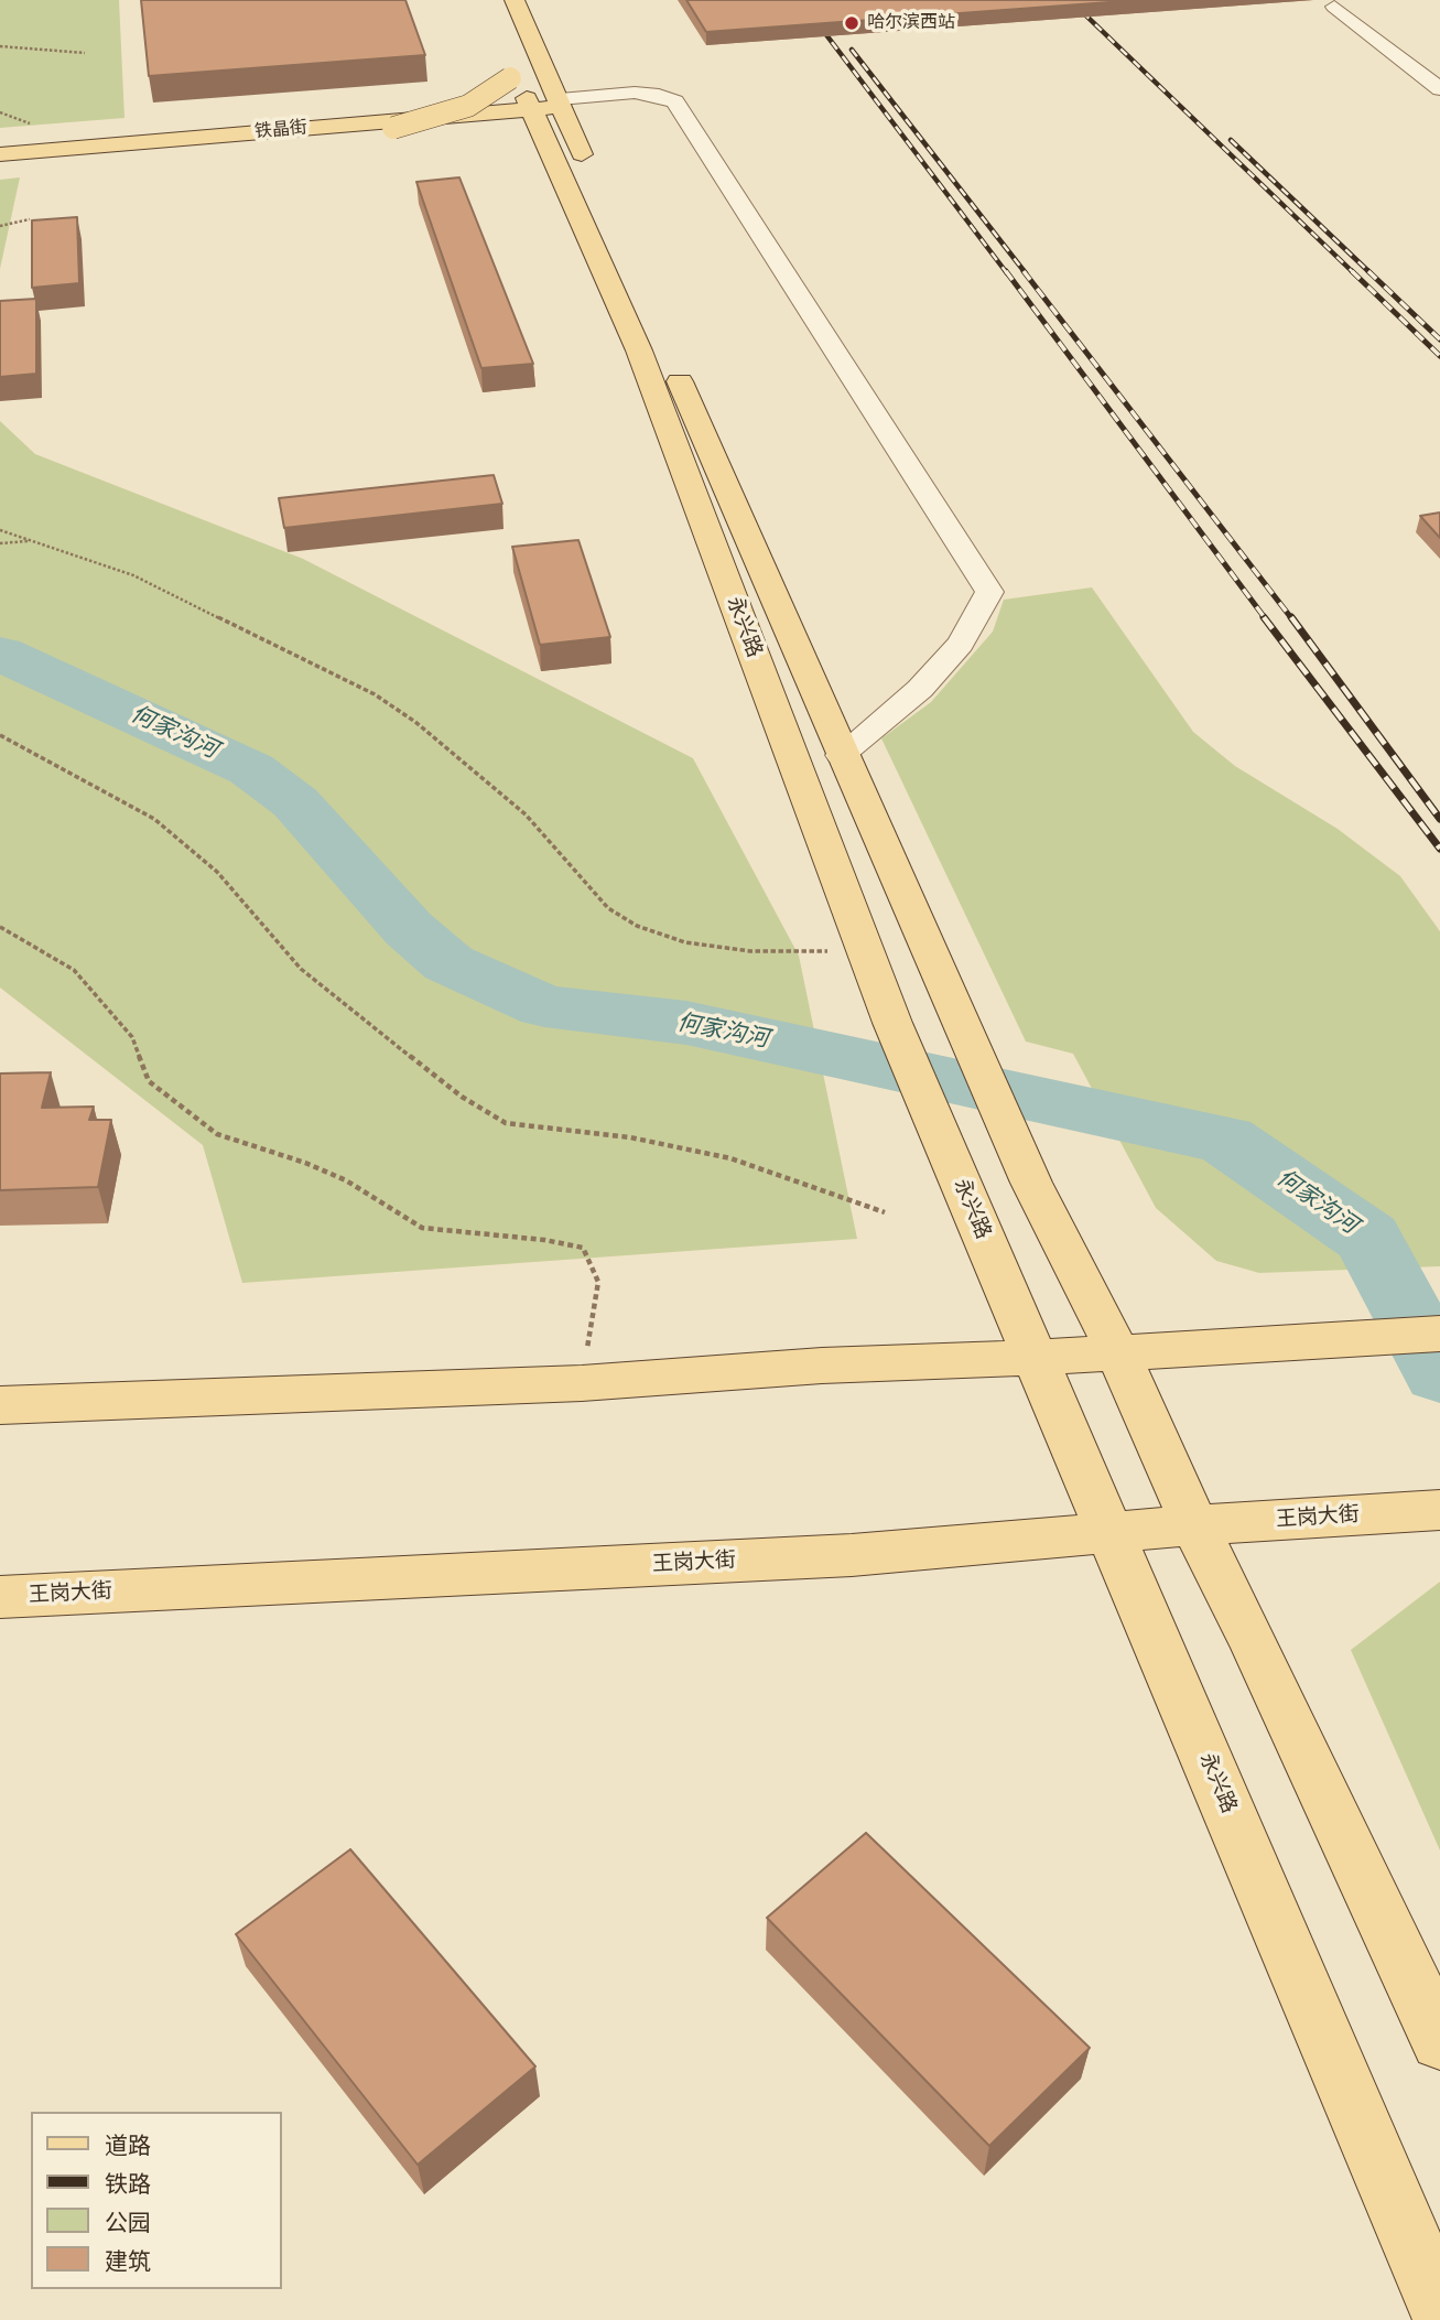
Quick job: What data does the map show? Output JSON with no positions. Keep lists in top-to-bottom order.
{
  "streets": {
    "main road": ["铁晶街", "永兴路", "王岗大街"]
  },
  "crossings": [
    ["铁晶街", "永兴路"],
    ["永兴路", "王岗大街"]
  ],
  "water": ["何家沟河"],
  "places": ["哈尔滨西站"],
  "legend": [
    "道路",
    "铁路",
    "公园",
    "建筑"
  ]
}
